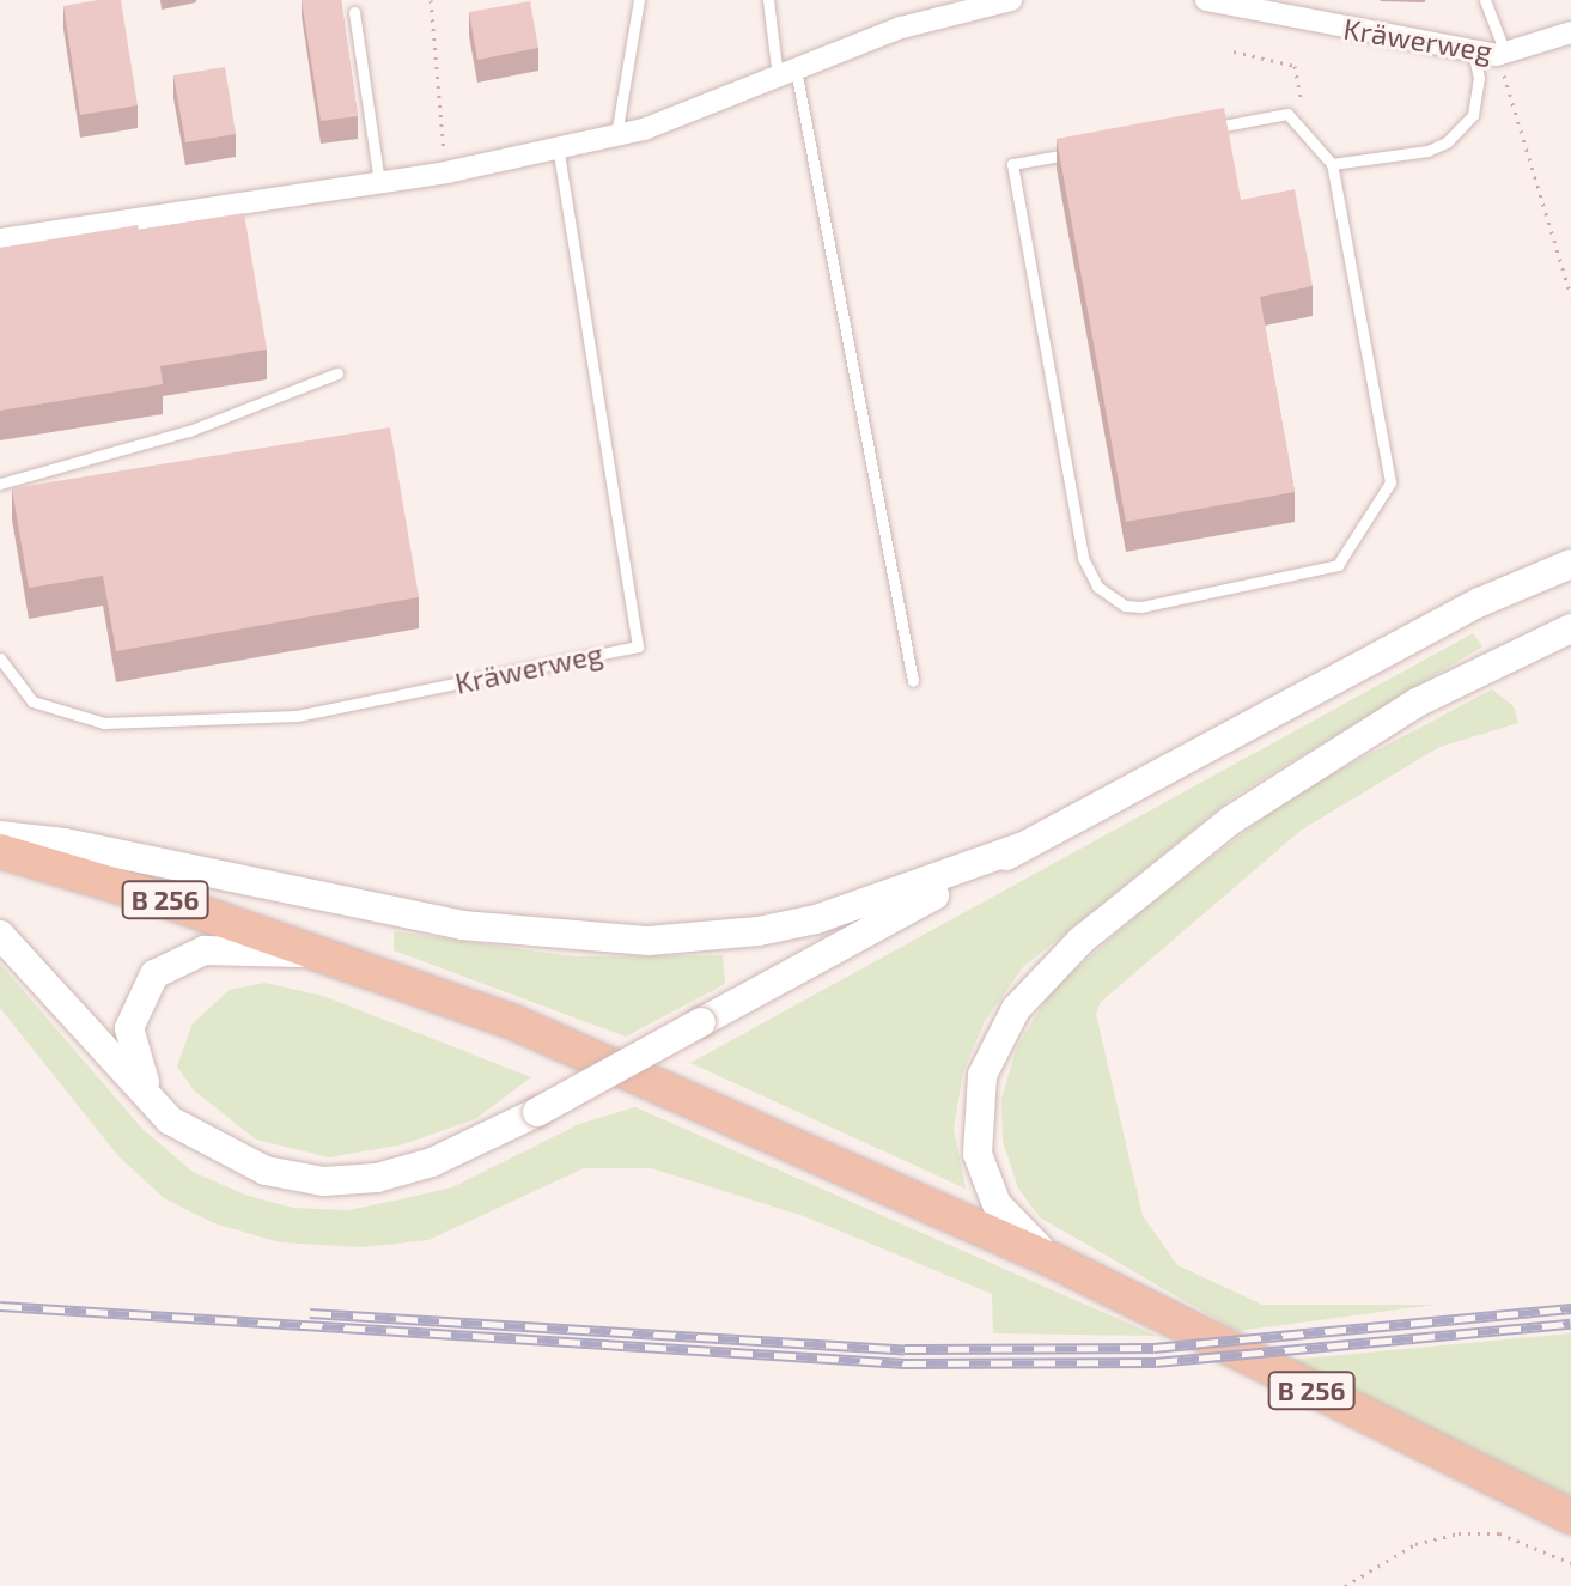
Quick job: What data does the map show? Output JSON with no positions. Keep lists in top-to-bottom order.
{
  "streets": {
    "main road": ["B 256"],
    "street": ["Kräwerweg"]
  }
}
